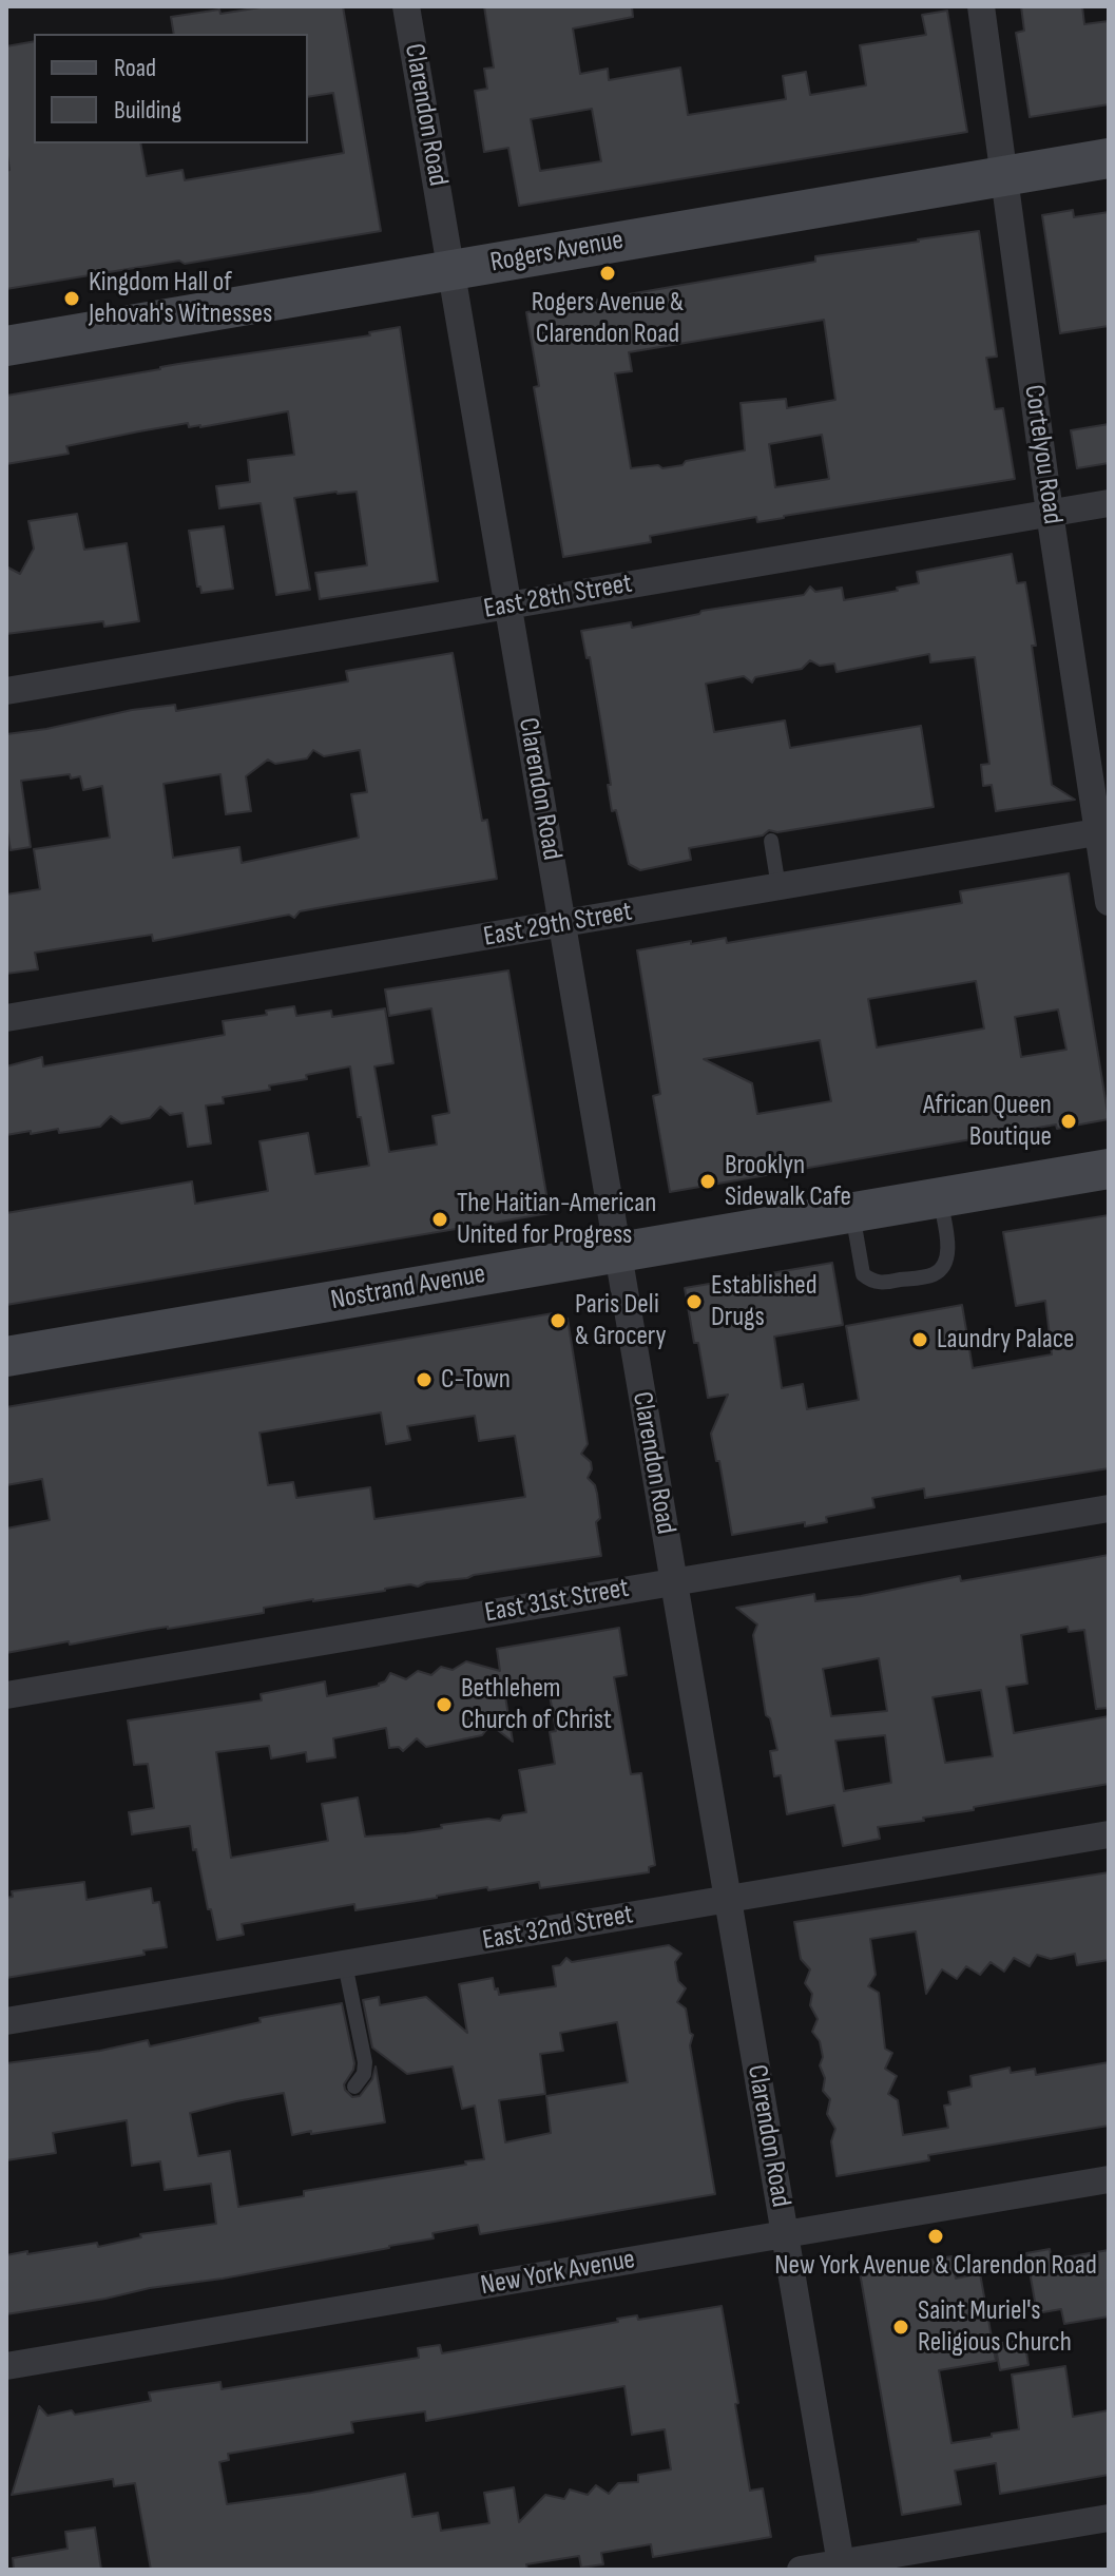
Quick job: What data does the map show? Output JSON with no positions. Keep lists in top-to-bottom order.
{
  "streets": {
    "main road": ["Rogers Avenue", "Nostrand Avenue"],
    "street": [
      "Clarendon Road",
      "Cortelyou Road",
      "East 28th Street",
      "East 29th Street",
      "East 31st Street",
      "East 32nd Street",
      "New York Avenue"
    ]
  },
  "crossings": [
    ["Clarendon Road", "Rogers Avenue"],
    ["Clarendon Road", "East 28th Street"],
    ["Clarendon Road", "East 29th Street"],
    ["Clarendon Road", "Nostrand Avenue"],
    ["Clarendon Road", "East 31st Street"],
    ["Clarendon Road", "East 32nd Street"],
    ["Clarendon Road", "New York Avenue"],
    ["Rogers Avenue", "Cortelyou Road"],
    ["Cortelyou Road", "East 28th Street"],
    ["Cortelyou Road", "East 29th Street"]
  ],
  "places": [
    "Rogers Avenue & Clarendon Road",
    "Kingdom Hall of Jehovah's Witnesses",
    "African Queen Boutique",
    "Brooklyn Sidewalk Cafe",
    "The Haitian-American United for Progress",
    "Established Drugs",
    "Paris Deli & Grocery",
    "Laundry Palace",
    "C-Town",
    "Bethlehem Church of Christ",
    "New York Avenue & Clarendon Road",
    "Saint Muriel's Religious Church"
  ],
  "legend": ["Road", "Building"]
}
